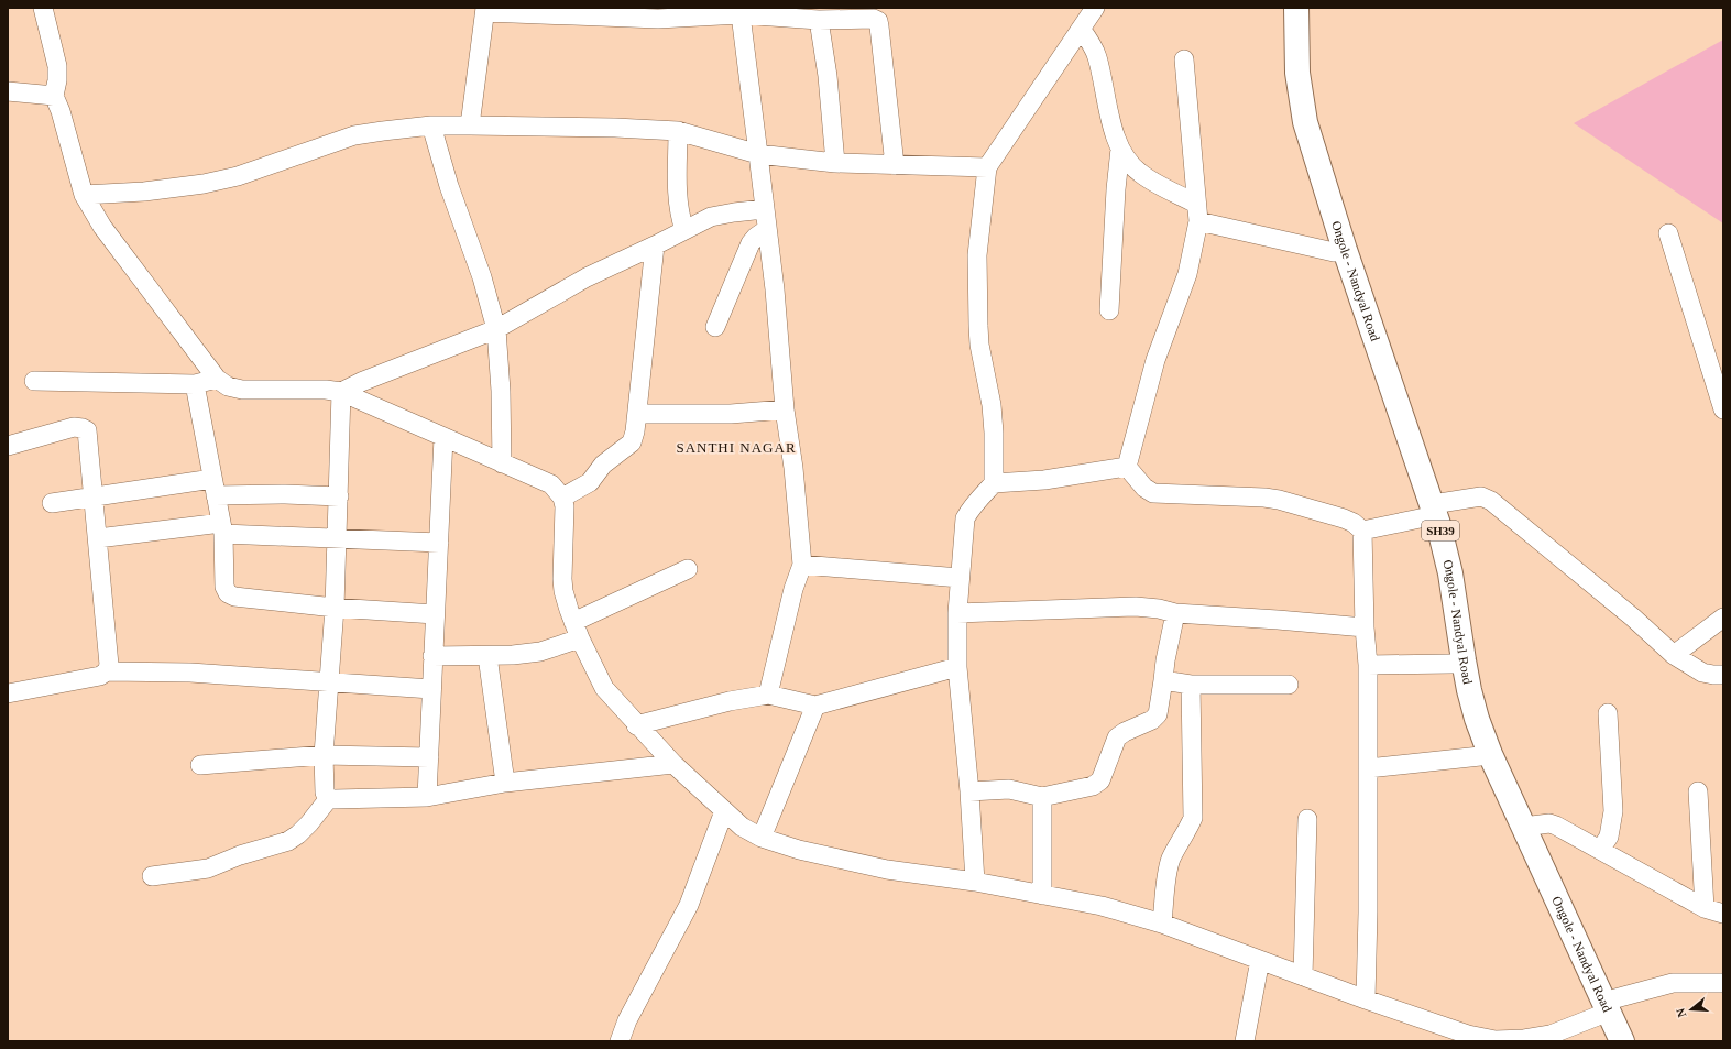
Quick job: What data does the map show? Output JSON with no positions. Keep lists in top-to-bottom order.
{
  "streets": {
    "main road": ["Ongole - Nandyal Road", "SH39"]
  },
  "districts": ["SANTHI NAGAR"],
  "north": "left"
}
